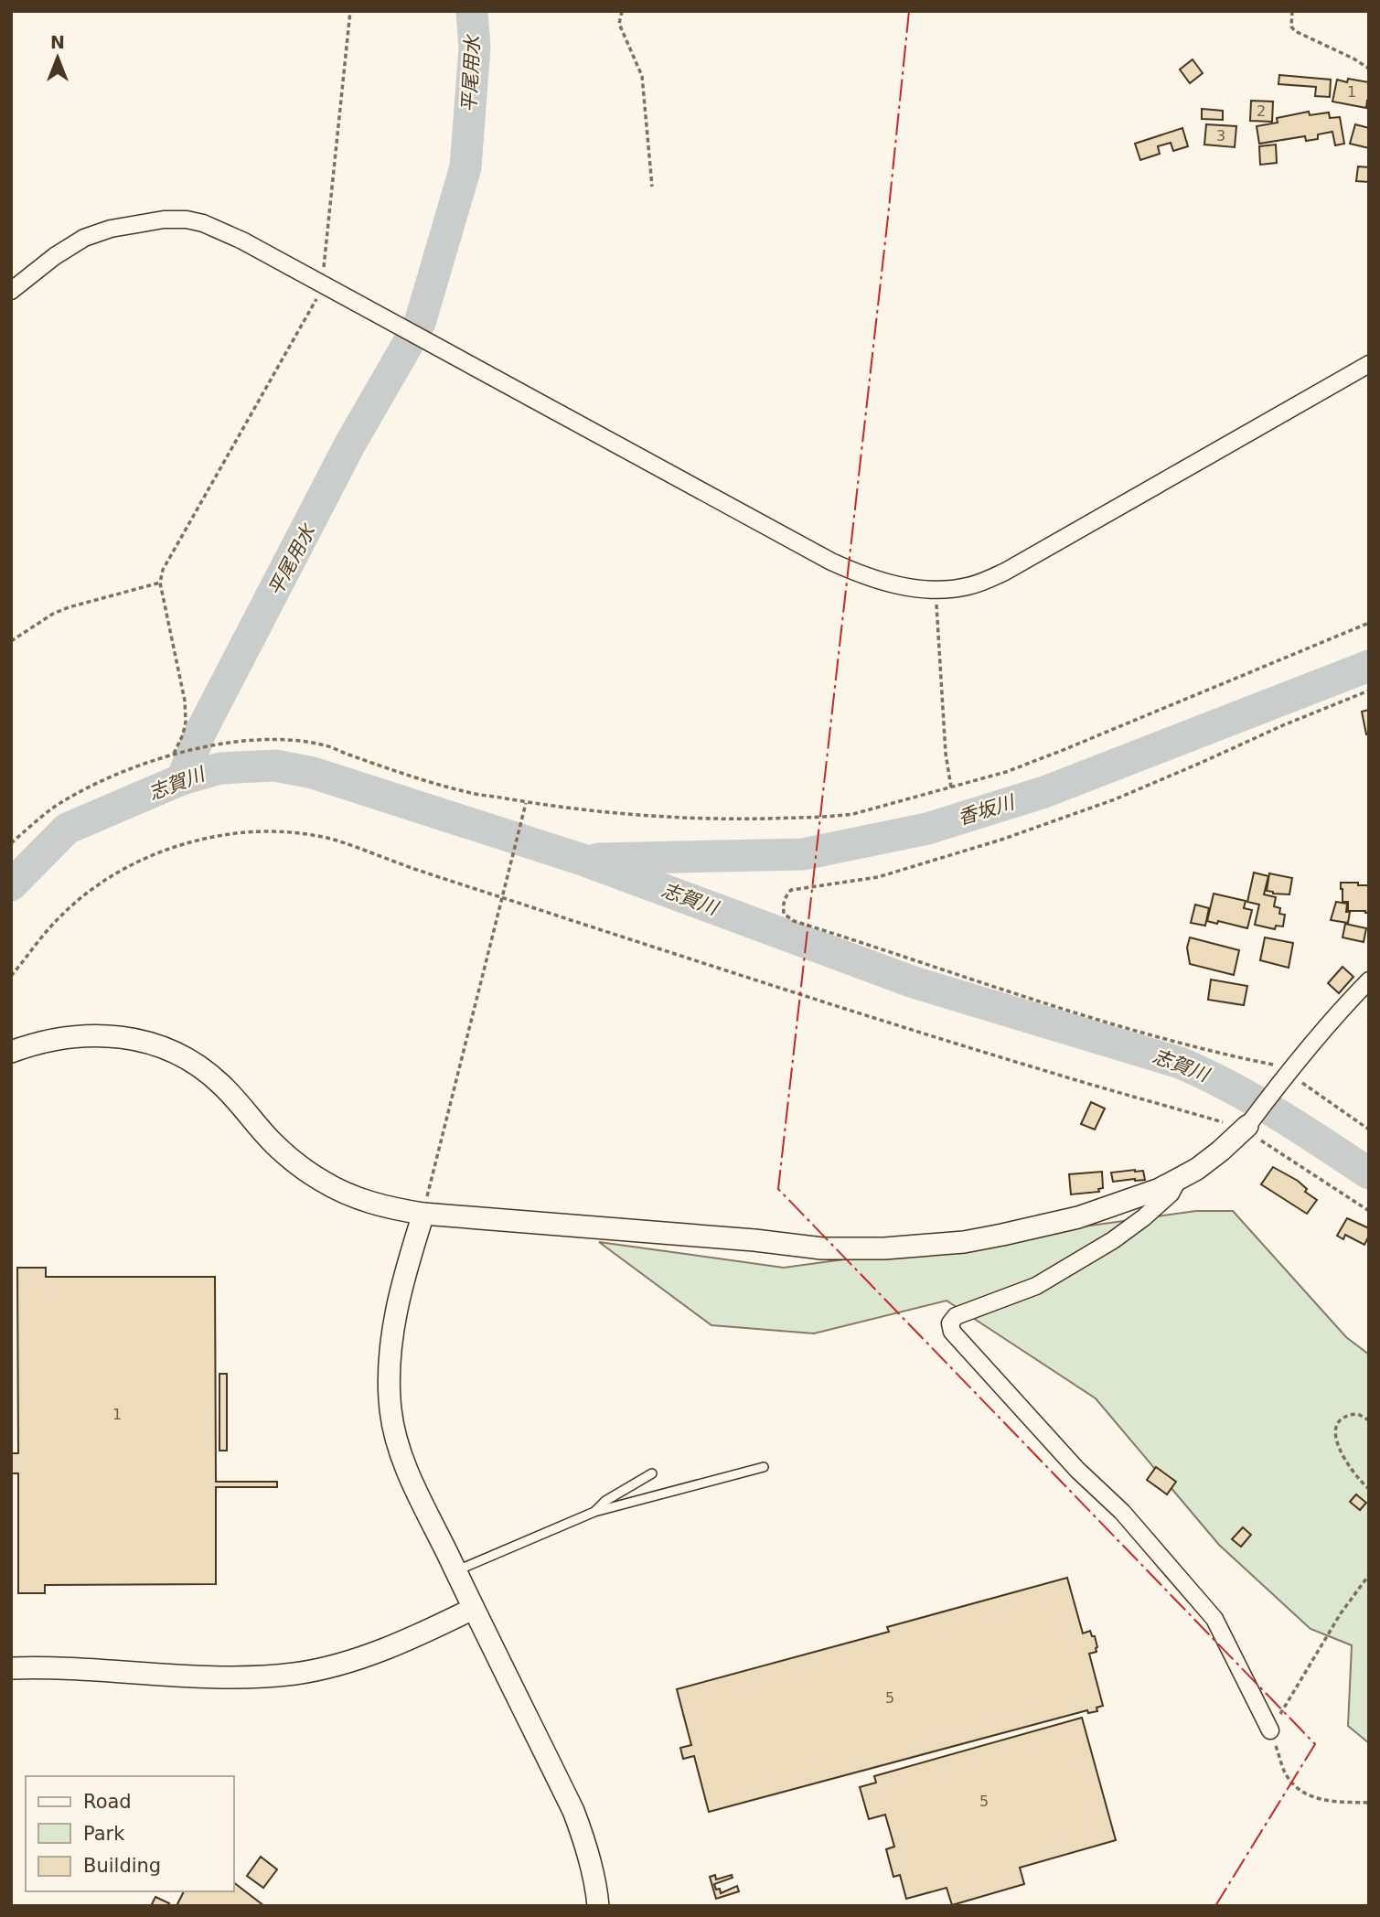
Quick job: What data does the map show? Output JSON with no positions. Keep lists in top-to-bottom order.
{
  "water": ["平尾用水", "志賀川", "香坂川"],
  "house_numbers": [
    "1",
    "2",
    "3",
    "1",
    "5",
    "5"
  ],
  "legend": ["Road", "Park", "Building"],
  "north": "top"
}
